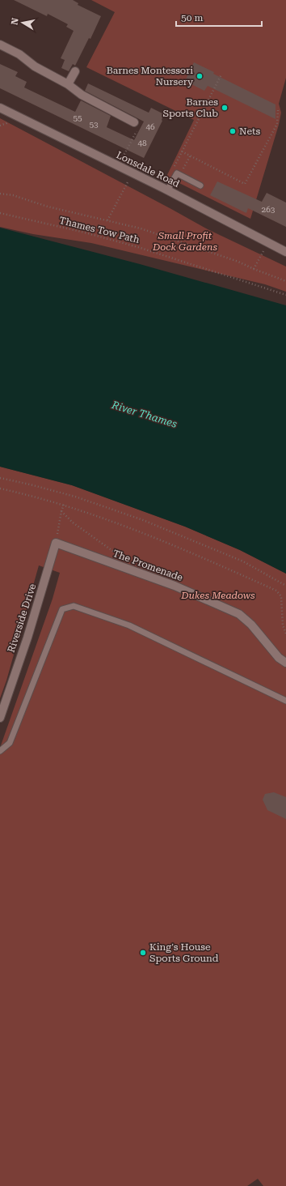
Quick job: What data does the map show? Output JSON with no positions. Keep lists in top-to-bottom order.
{
  "streets": {
    "street": ["Lonsdale Road", "The Promenade", "Riverside Drive"],
    "path": ["Thames Tow Path"]
  },
  "crossings": [
    ["The Promenade", "Riverside Drive"]
  ],
  "water": ["River Thames"],
  "parks": ["Small Profit Dock Gardens", "Dukes Meadows"],
  "places": [
    "Barnes Montessori Nursery",
    "Barnes Sports Club",
    "Nets",
    "King's House Sports Ground"
  ],
  "house_numbers": [
    "55",
    "53",
    "46",
    "48",
    "263"
  ],
  "scale_bar": "50 m",
  "north": "left"
}
